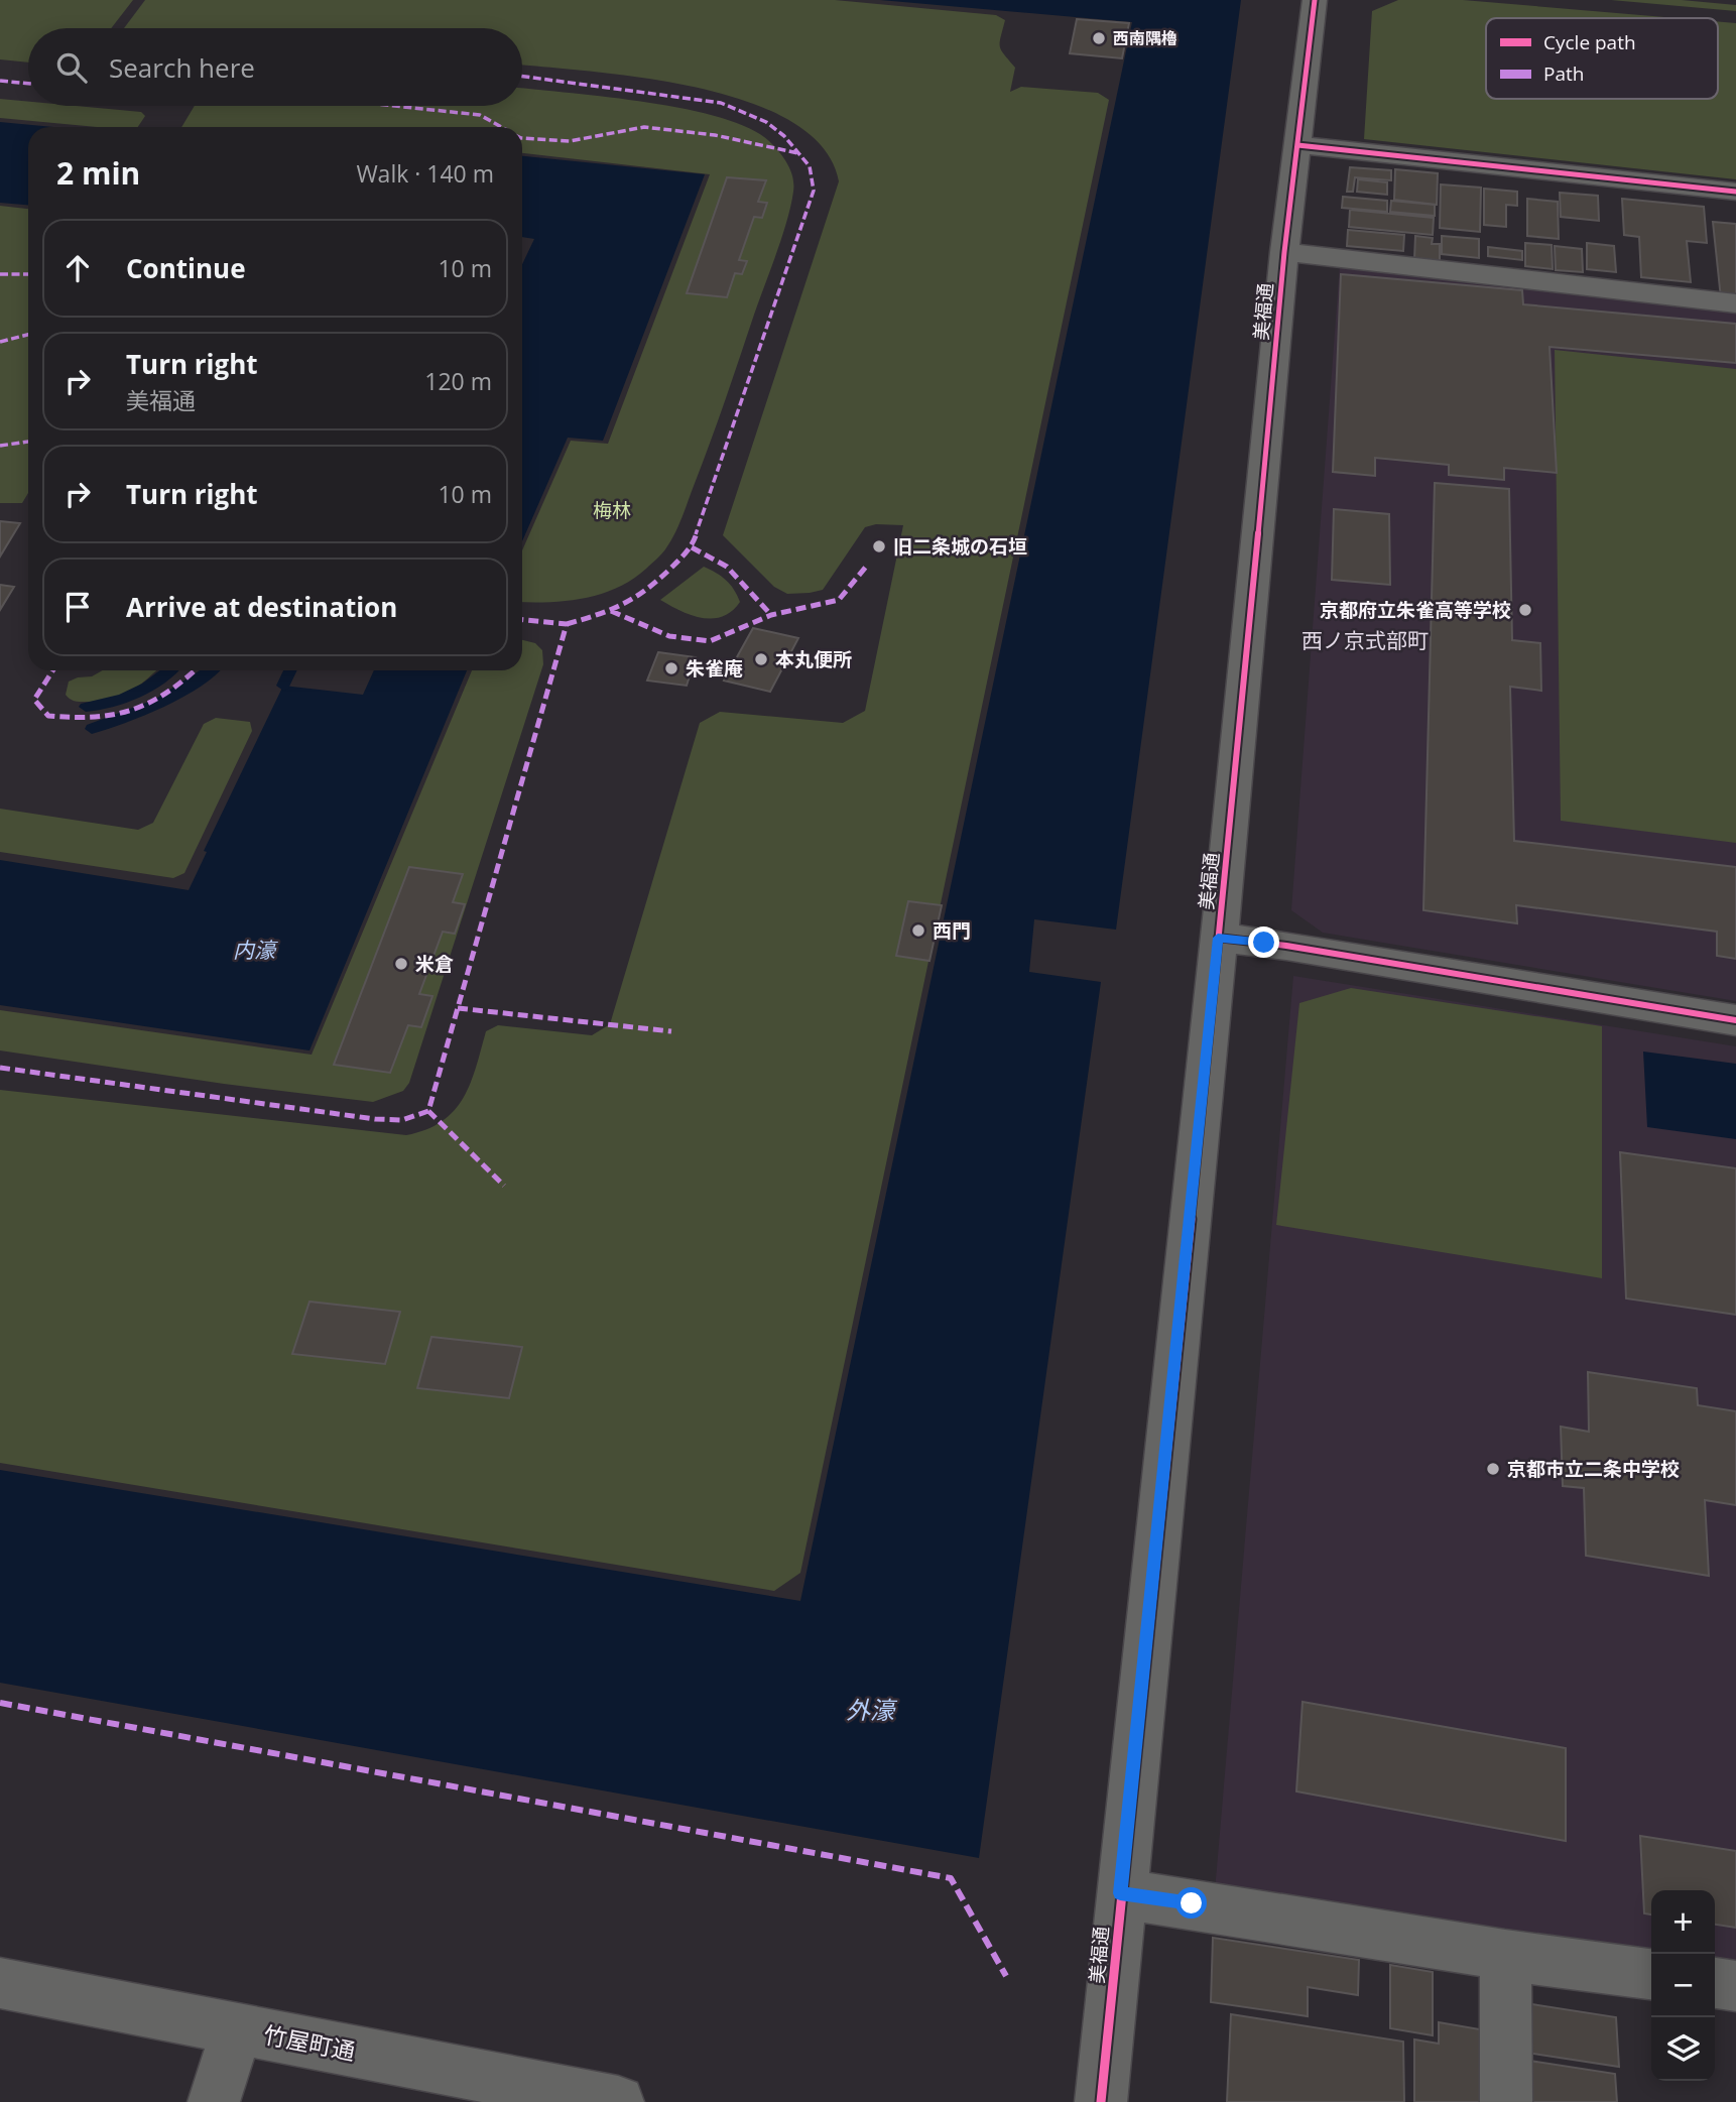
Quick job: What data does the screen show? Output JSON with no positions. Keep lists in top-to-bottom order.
{
  "streets": {
    "street": ["美福通", "竹屋町通"]
  },
  "districts": ["西ノ京式部町"],
  "water": ["内濠", "外濠"],
  "parks": ["梅林"],
  "places": [
    "西南隅櫓",
    "旧二条城の石垣",
    "京都府立朱雀高等学校",
    "本丸便所",
    "朱雀庵",
    "西門",
    "米倉",
    "京都市立二条中学校"
  ],
  "legend": ["Cycle path", "Path"],
  "page": {
    "search": "Search here",
    "heading": ["2 min", "Walk · 140 m"],
    "list": [
      ["Continue", "10 m"],
      ["Turn right", "美福通", "120 m"],
      ["Turn right", "10 m"],
      "Arrive at destination"
    ],
    "map_buttons": ["+", "−"]
  }
}
